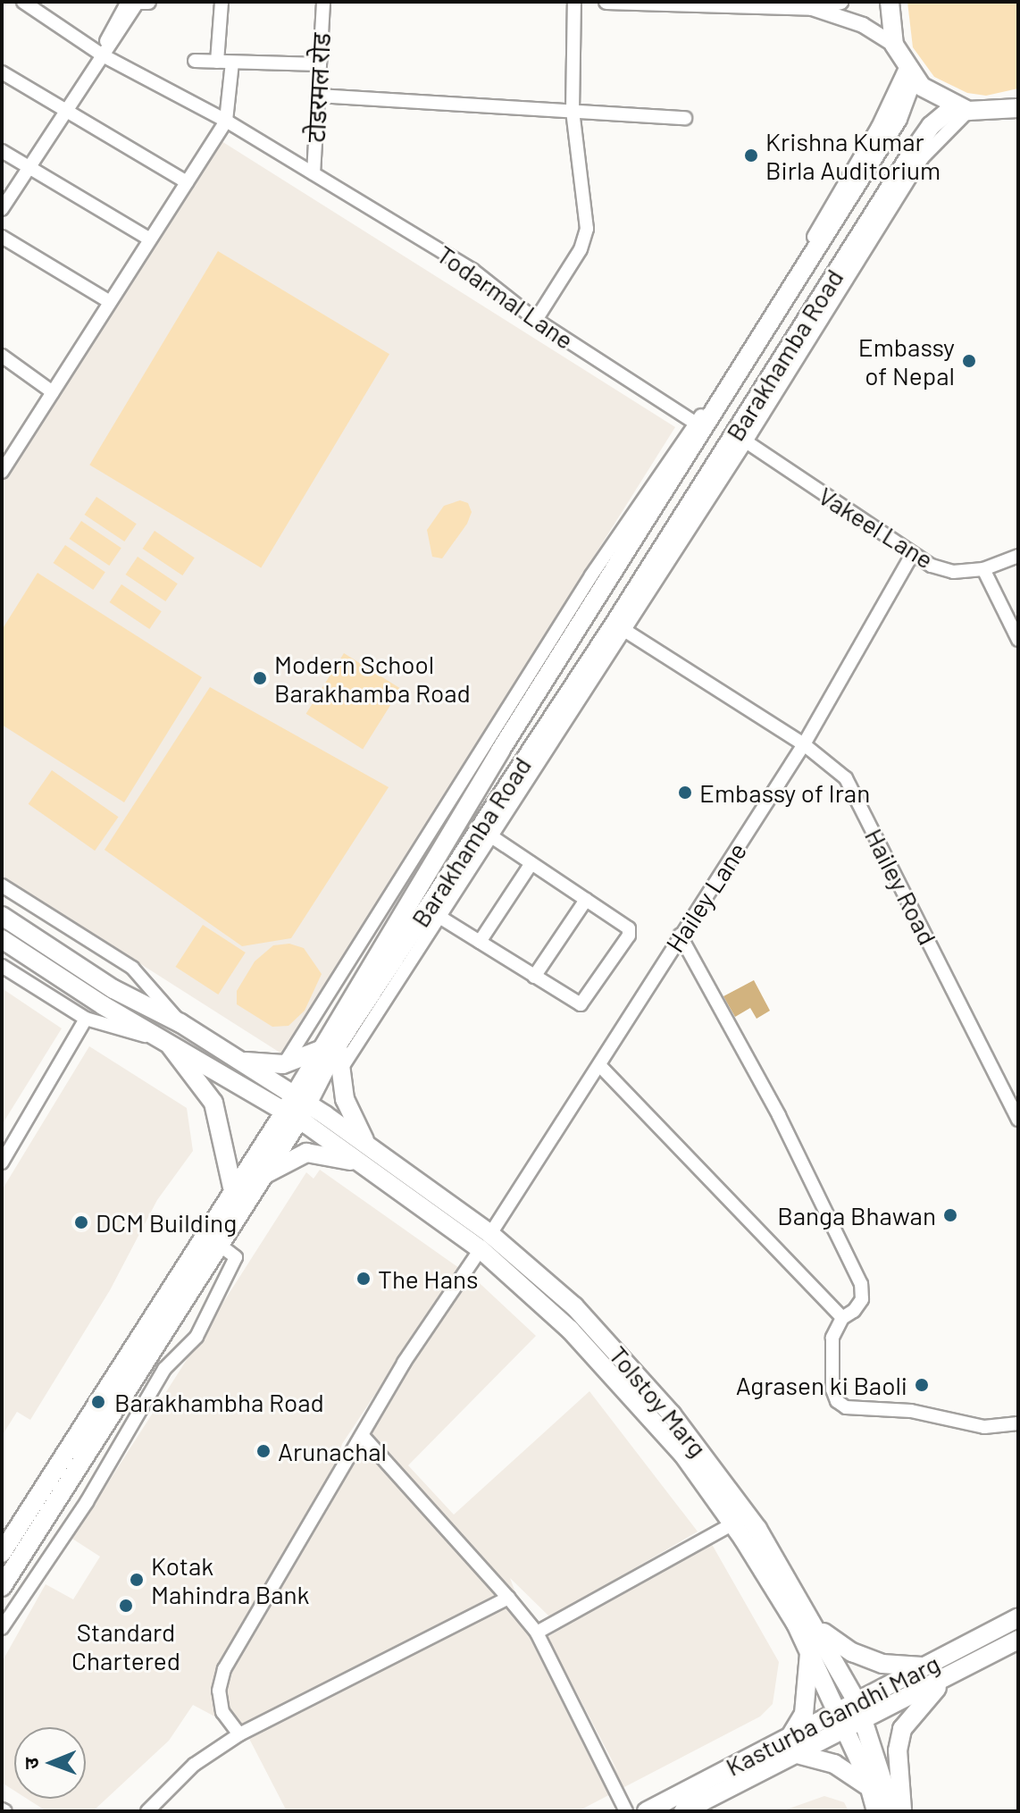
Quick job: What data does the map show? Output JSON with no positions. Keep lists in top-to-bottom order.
{
  "streets": {
    "main road": ["Barakhamba Road", "Tolstoy Marg", "Kasturba Gandhi Marg"],
    "street": [
      "टोडरमल रोड",
      "Todarmal Lane",
      "Vakeel Lane",
      "Hailey Road",
      "Hailey Lane"
    ]
  },
  "crossings": [
    ["टोडरमल रोड", "Todarmal Lane"],
    ["Barakhamba Road", "Hailey Road"],
    ["Barakhamba Road", "Tolstoy Marg"],
    ["Vakeel Lane", "Hailey Lane"],
    ["Hailey Road", "Hailey Lane"],
    ["Hailey Lane", "Tolstoy Marg"],
    ["Tolstoy Marg", "Kasturba Gandhi Marg"]
  ],
  "places": [
    "Krishna Kumar Birla Auditorium",
    "Embassy of Nepal",
    "Modern School Barakhamba Road",
    "Embassy of Iran",
    "Banga Bhawan",
    "DCM Building",
    "The Hans",
    "Agrasen ki Baoli",
    "Barakhambha Road",
    "Arunachal",
    "Kotak Mahindra Bank",
    "Standard Chartered"
  ],
  "north": "left"
}
